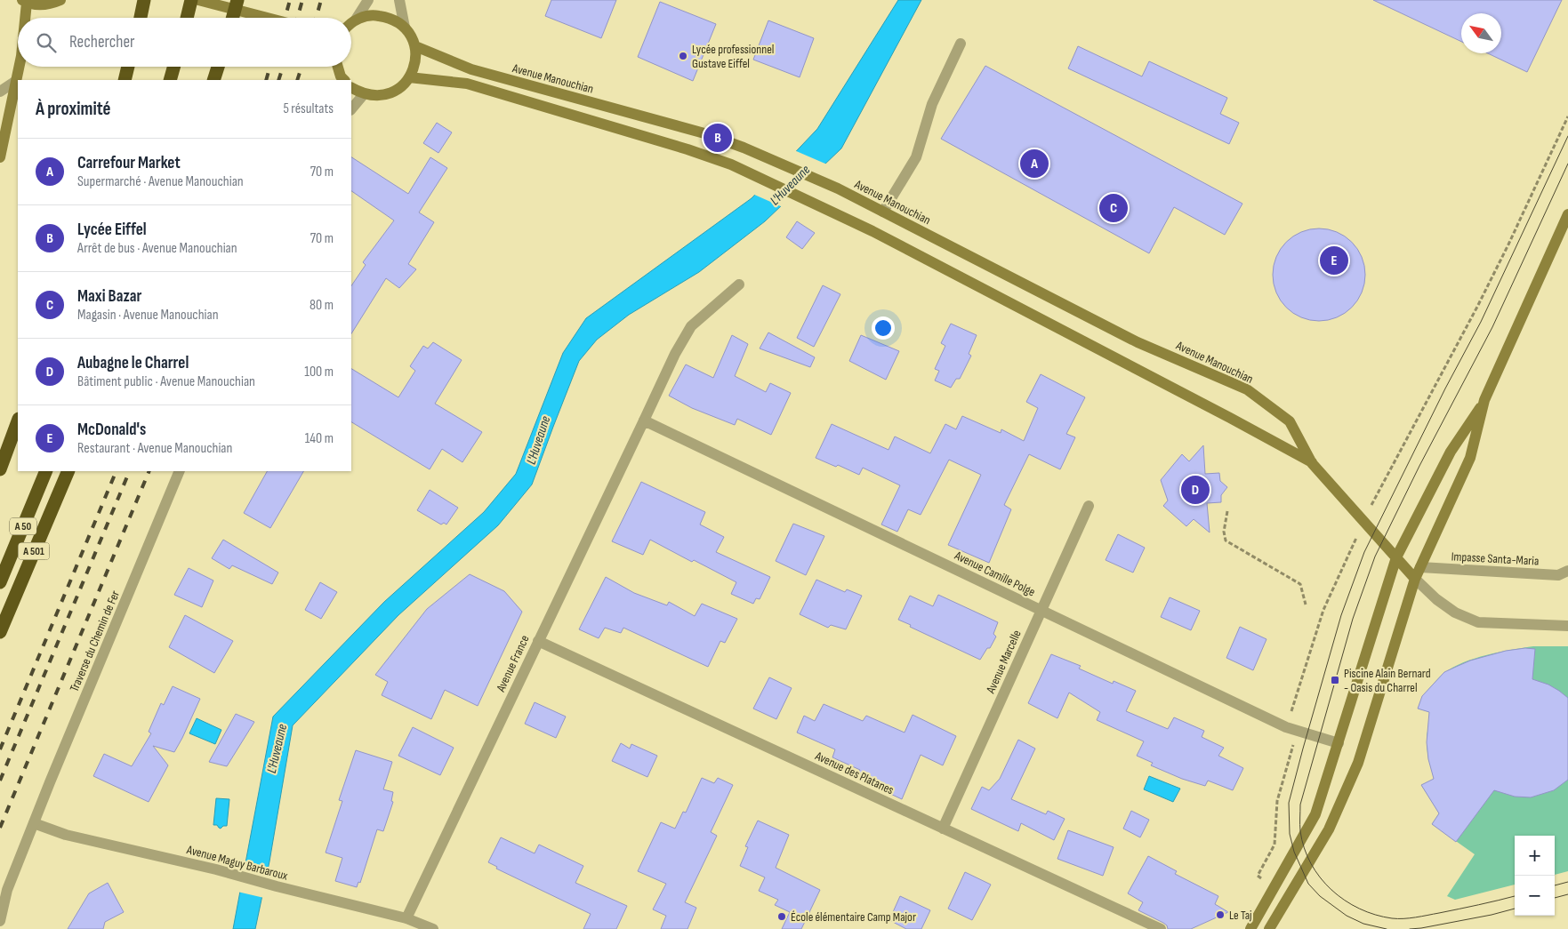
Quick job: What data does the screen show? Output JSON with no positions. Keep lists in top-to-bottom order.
{
  "streets": {
    "highway": ["A 50", "A 501"],
    "main road": ["Avenue Manouchian"],
    "street": [
      "Impasse Santa-Maria",
      "Avenue Camille Polge",
      "Traverse du Chemin de Fer",
      "Avenue Marcelle",
      "Avenue France",
      "Avenue des Platanes",
      "Avenue Maguy Barbaroux"
    ]
  },
  "crossings": [
    ["Avenue Camille Polge", "Avenue Marcelle"],
    ["Avenue Camille Polge", "Avenue France"],
    ["Traverse du Chemin de Fer", "Avenue Maguy Barbaroux"],
    ["Avenue Marcelle", "Avenue des Platanes"],
    ["Avenue France", "Avenue des Platanes"],
    ["Avenue France", "Avenue Maguy Barbaroux"]
  ],
  "water": ["L'Huveaune"],
  "places": {
    "other": ["Lycée professionnel Gustave Eiffel", "Le Taj", "École élémentaire Camp Major"],
    "transit": ["Piscine Alain Bernard - Oasis du Charrel"]
  },
  "north": "top left",
  "page": {
    "search": "Rechercher",
    "heading": ["À proximité", "5 résultats"],
    "pins": [
      "B",
      "A",
      "C",
      "E",
      "D"
    ],
    "list": [
      {
        "mark": "A",
        "name": "Carrefour Market",
        "note": "Supermarché · Avenue Manouchian",
        "value": "70 m"
      },
      {
        "mark": "B",
        "name": "Lycée Eiffel",
        "note": "Arrêt de bus · Avenue Manouchian",
        "value": "70 m"
      },
      {
        "mark": "C",
        "name": "Maxi Bazar",
        "note": "Magasin · Avenue Manouchian",
        "value": "80 m"
      },
      {
        "mark": "D",
        "name": "Aubagne le Charrel",
        "note": "Bâtiment public · Avenue Manouchian",
        "value": "100 m"
      },
      {
        "mark": "E",
        "name": "McDonald's",
        "note": "Restaurant · Avenue Manouchian",
        "value": "140 m"
      }
    ],
    "map_buttons": ["+", "−"]
  }
}
